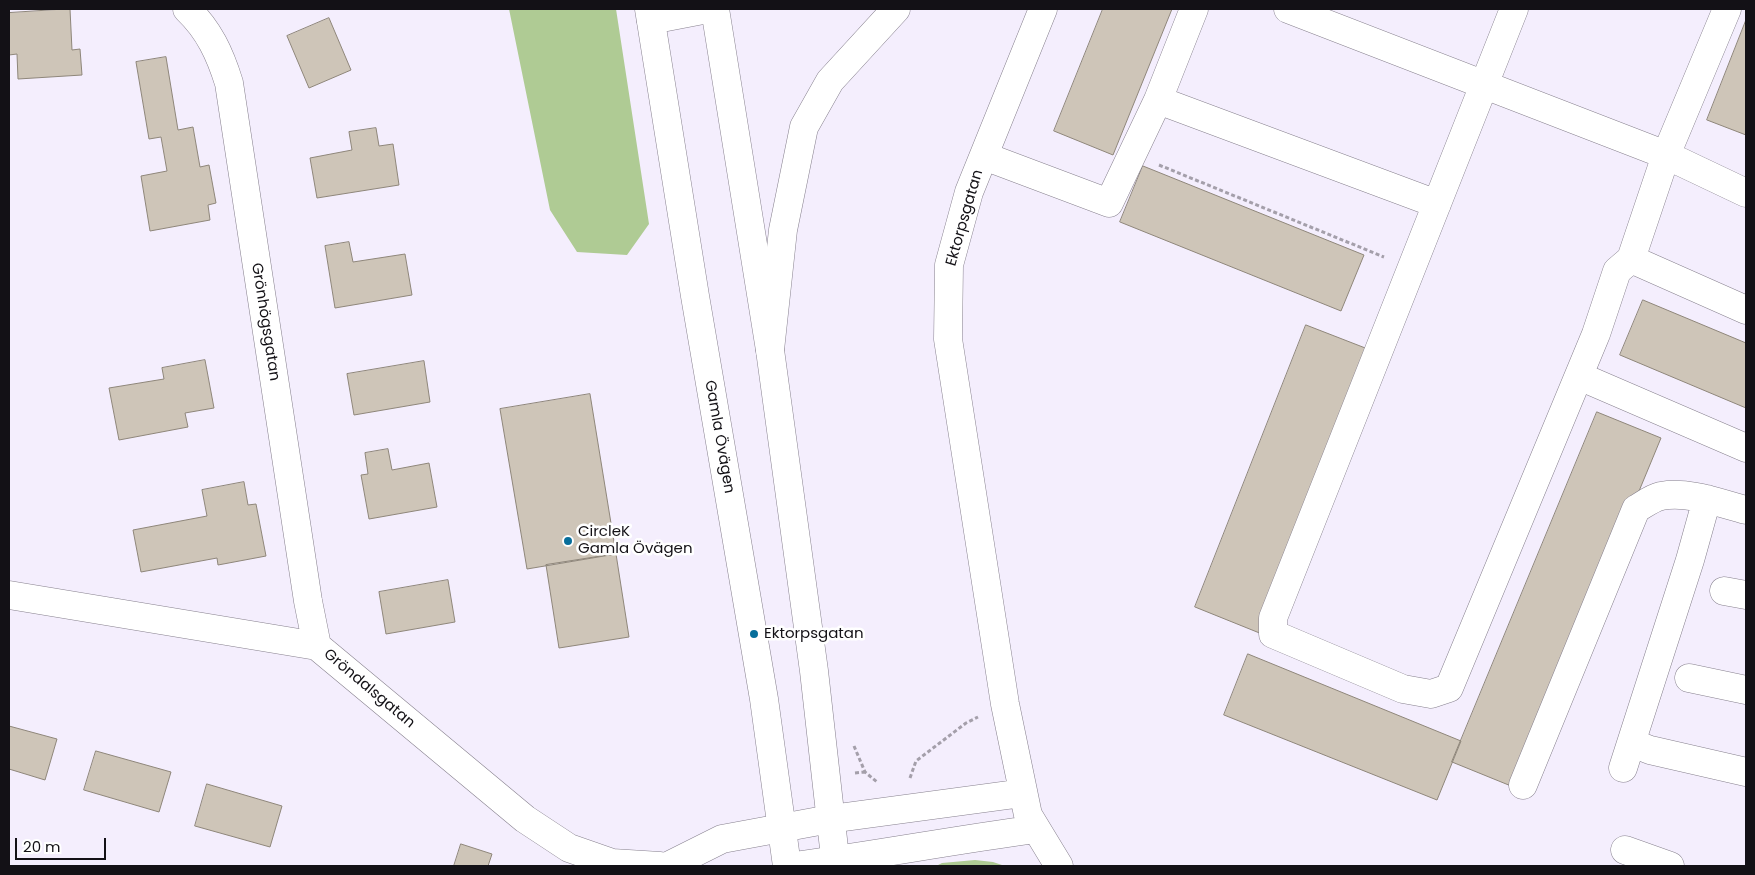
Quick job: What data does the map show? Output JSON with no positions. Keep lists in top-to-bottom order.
{
  "streets": {
    "main road": [
      "Ektorpsgatan",
      "Grönhögsgatan",
      "Gamla Övägen",
      "Gröndalsgatan"
    ]
  },
  "crossings": [
    ["Grönhögsgatan", "Gröndalsgatan"]
  ],
  "places": ["CircleK Gamla Övägen", "Ektorpsgatan"],
  "scale_bar": "20 m"
}
